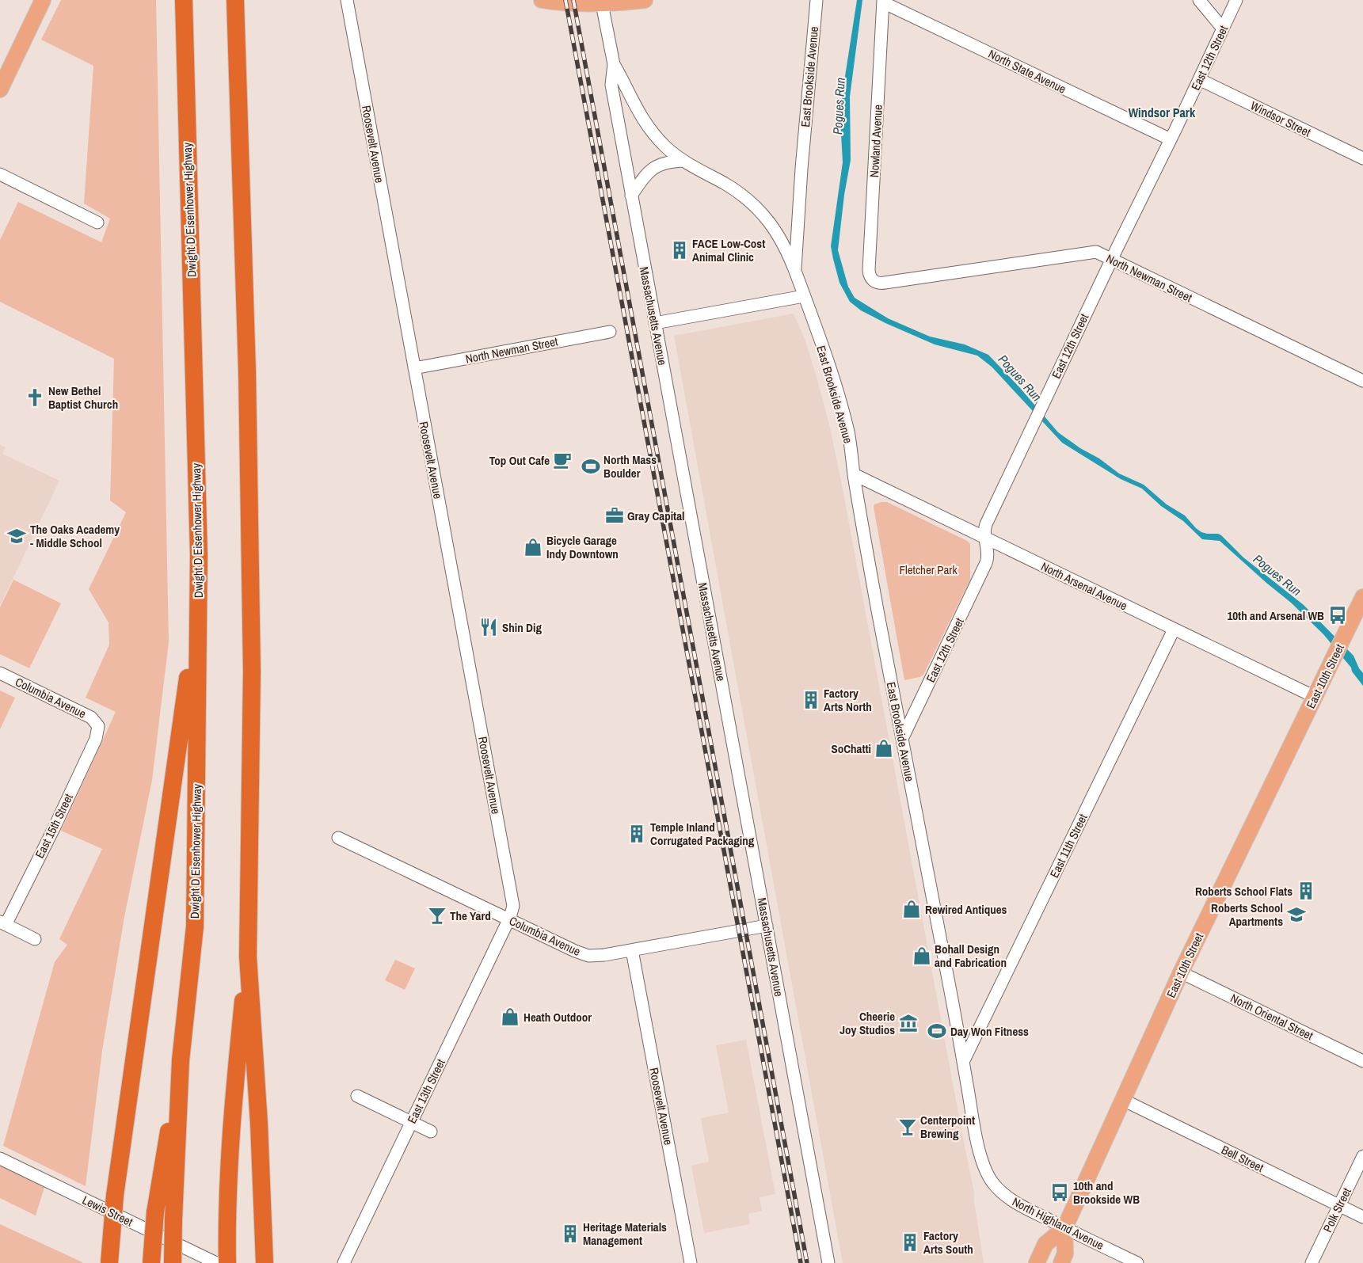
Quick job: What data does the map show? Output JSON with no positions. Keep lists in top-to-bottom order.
{
  "streets": {
    "highway": ["Dwight D Eisenhower Highway"],
    "main road": ["East 10th Street"],
    "street": [
      "East 12th Street",
      "North State Avenue",
      "East Brookside Avenue",
      "Windsor Street",
      "Nowland Avenue",
      "Roosevelt Avenue",
      "North Newman Street",
      "Massachusetts Avenue",
      "North Arsenal Avenue",
      "Columbia Avenue",
      "East 15th Street",
      "East 11th Street",
      "North Oriental Street",
      "East 13th Street",
      "Bell Street",
      "Polk Street",
      "Lewis Street",
      "North Highland Avenue"
    ]
  },
  "crossings": [
    ["East 12th Street", "North State Avenue"],
    ["East 12th Street", "East Brookside Avenue"],
    ["East 12th Street", "Windsor Street"],
    ["East 12th Street", "North Newman Street"],
    ["East 12th Street", "North Arsenal Avenue"],
    ["North State Avenue", "Nowland Avenue"],
    ["East Brookside Avenue", "Massachusetts Avenue"],
    ["East Brookside Avenue", "North Arsenal Avenue"],
    ["East Brookside Avenue", "East 11th Street"],
    ["East Brookside Avenue", "North Highland Avenue"],
    ["Nowland Avenue", "North Newman Street"],
    ["Roosevelt Avenue", "North Newman Street"],
    ["Roosevelt Avenue", "Columbia Avenue"],
    ["Roosevelt Avenue", "East 13th Street"],
    ["Massachusetts Avenue", "Columbia Avenue"],
    ["North Arsenal Avenue", "East 10th Street"],
    ["North Arsenal Avenue", "East 11th Street"],
    ["East 10th Street", "North Oriental Street"],
    ["East 10th Street", "Bell Street"],
    ["East 10th Street", "North Highland Avenue"],
    ["Columbia Avenue", "East 15th Street"],
    ["Columbia Avenue", "East 13th Street"],
    ["Bell Street", "Polk Street"]
  ],
  "districts": ["Windsor Park"],
  "water": ["Pogues Run"],
  "parks": ["Fletcher Park"],
  "places": {
    "building": [
      "FACE Low-Cost Animal Clinic",
      "Factory Arts North",
      "Temple Inland Corrugated Packaging",
      "Roberts School Flats",
      "Heritage Materials Management",
      "Factory Arts South"
    ],
    "church": ["New Bethel Baptist Church"],
    "cafe": ["Top Out Cafe"],
    "sports": ["North Mass Boulder", "Day Won Fitness"],
    "office": ["Gray Capital"],
    "school or university": ["The Oaks Academy - Middle School", "Roberts School Apartments"],
    "shop": [
      "Bicycle Garage Indy Downtown",
      "SoChatti",
      "Rewired Antiques",
      "Bohall Design and Fabrication",
      "Heath Outdoor"
    ],
    "bus stop": ["10th and Arsenal WB", "10th and Brookside WB"],
    "restaurant": ["Shin Dig"],
    "bar": ["The Yard", "Centerpoint Brewing"],
    "museum": ["Cheerie Joy Studios"]
  }
}
